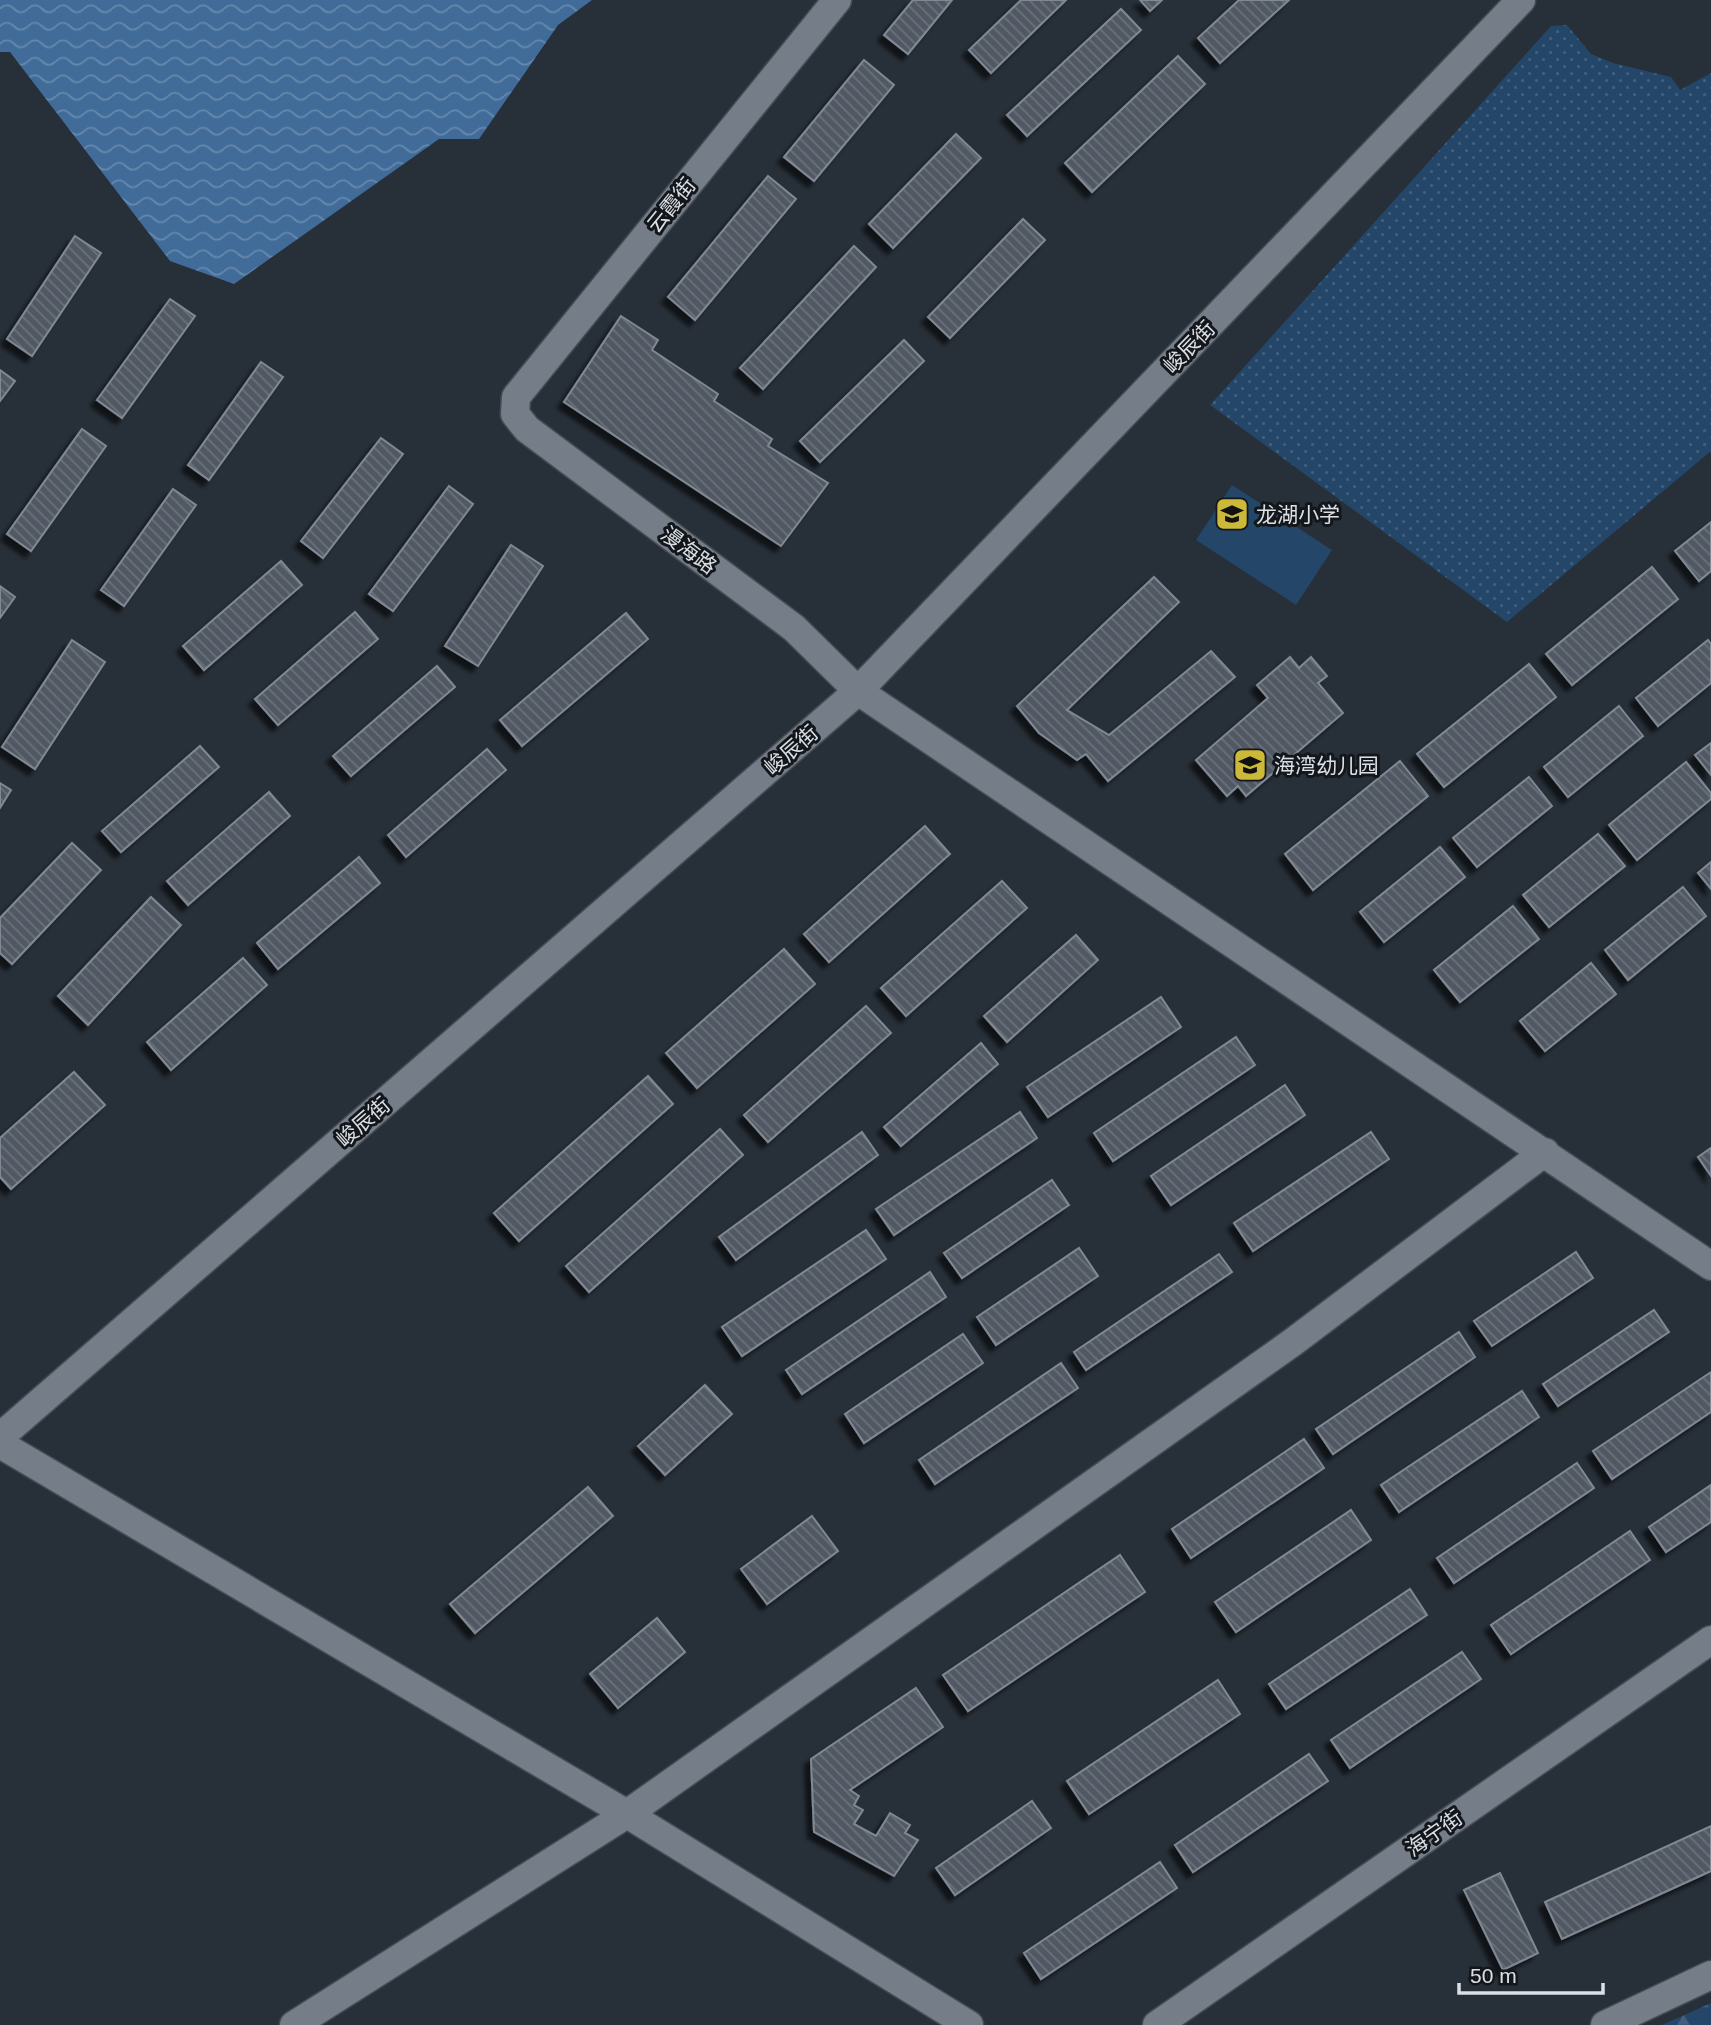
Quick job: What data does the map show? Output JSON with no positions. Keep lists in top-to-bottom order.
{
  "streets": {
    "street": [
      "云霞街",
      "峻辰街",
      "漫海路",
      "海宁街"
    ]
  },
  "crossings": [
    ["云霞街", "漫海路"],
    ["峻辰街", "漫海路"]
  ],
  "places": {
    "school or university": ["龙湖小学", "海湾幼儿园"]
  },
  "scale_bar": "50 m"
}
